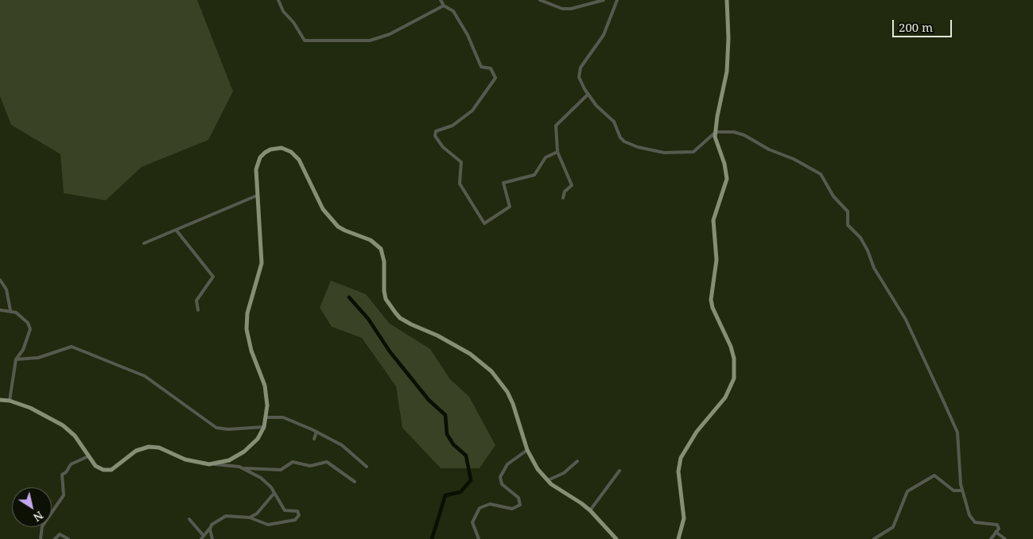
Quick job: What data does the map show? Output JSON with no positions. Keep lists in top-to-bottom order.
{
  "scale_bar": "200 m",
  "north": "bottom right"
}
